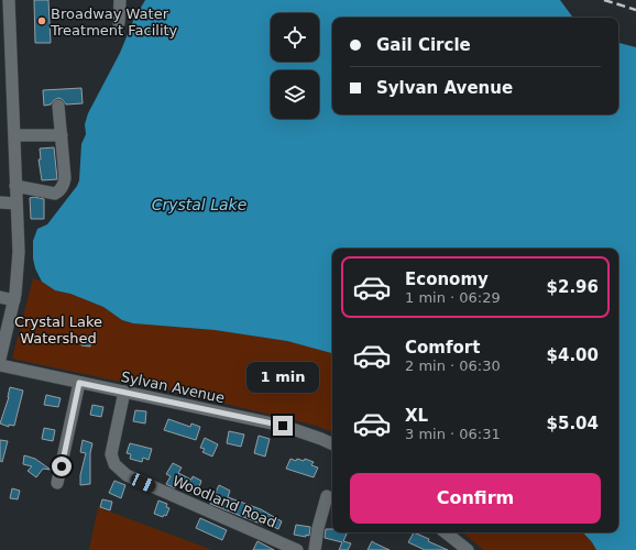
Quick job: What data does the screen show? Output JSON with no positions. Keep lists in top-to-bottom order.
{
  "streets": {
    "street": ["Sylvan Avenue", "Woodland Road"]
  },
  "crossings": [
    ["Sylvan Avenue", "Woodland Road"]
  ],
  "water": ["Crystal Lake"],
  "parks": ["Crystal Lake Watershed"],
  "places": ["Broadway Water Treatment Facility"],
  "page": {
    "banner": ["Gail Circle", "Sylvan Avenue"],
    "list": [
      {
        "name": "Economy",
        "note": "1 min · 06:29",
        "value": "$2.96"
      },
      {
        "name": "Comfort",
        "note": "2 min · 06:30",
        "value": "$4.00"
      },
      {
        "name": "XL",
        "note": "3 min · 06:31",
        "value": "$5.04"
      }
    ],
    "bubble": "1 min",
    "buttons": "Confirm"
  }
}
